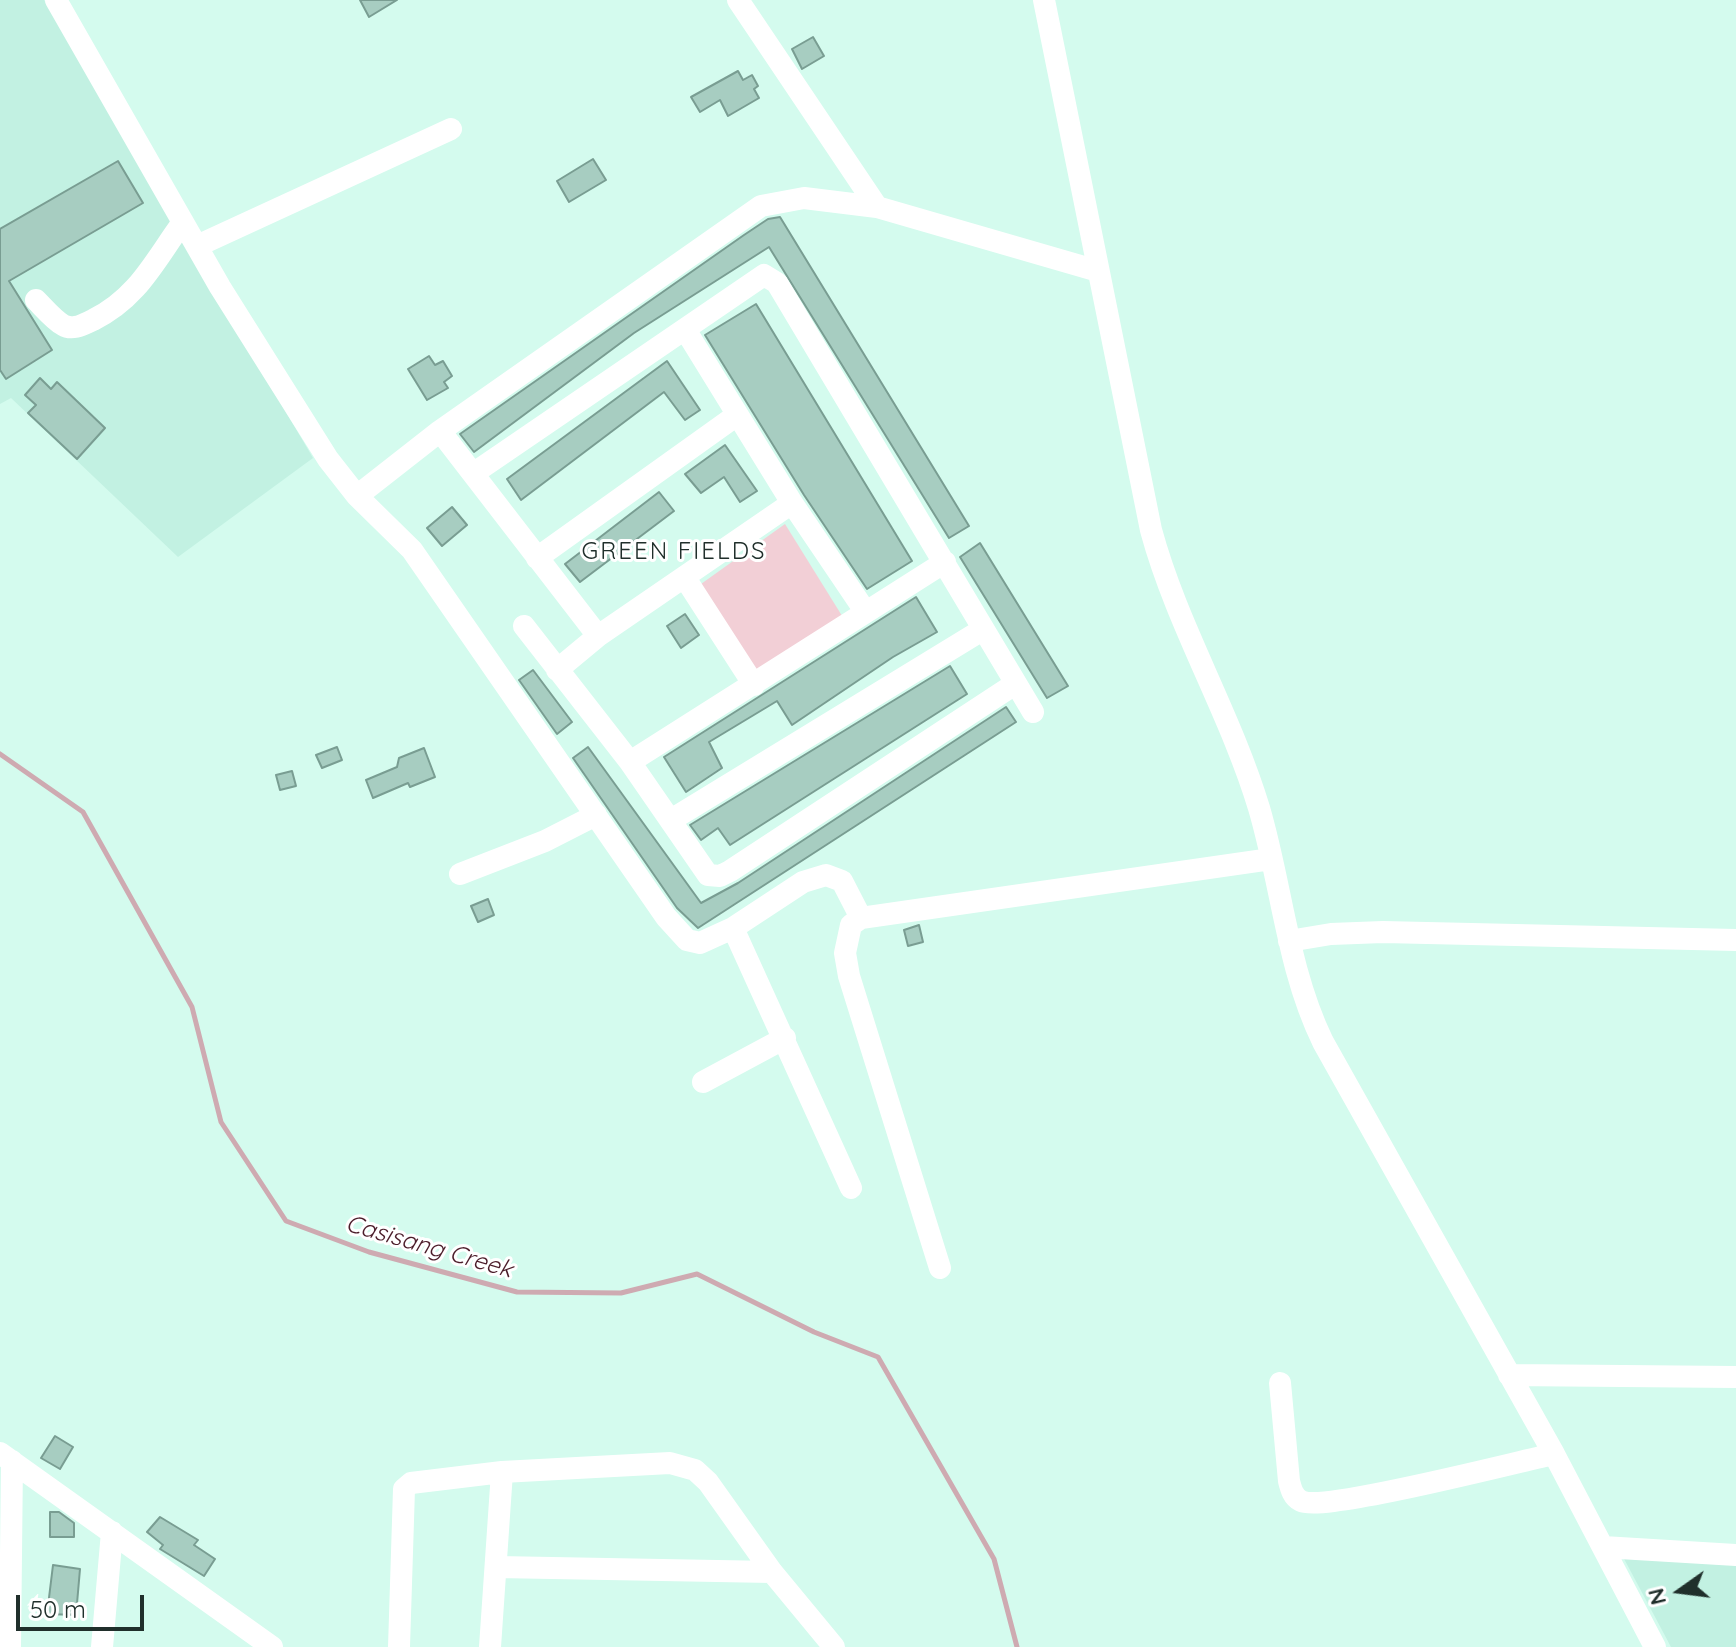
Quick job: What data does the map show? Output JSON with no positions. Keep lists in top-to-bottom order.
{
  "districts": ["GREEN FIELDS"],
  "water": ["Casisang Creek"],
  "scale_bar": "50 m",
  "north": "left"
}
